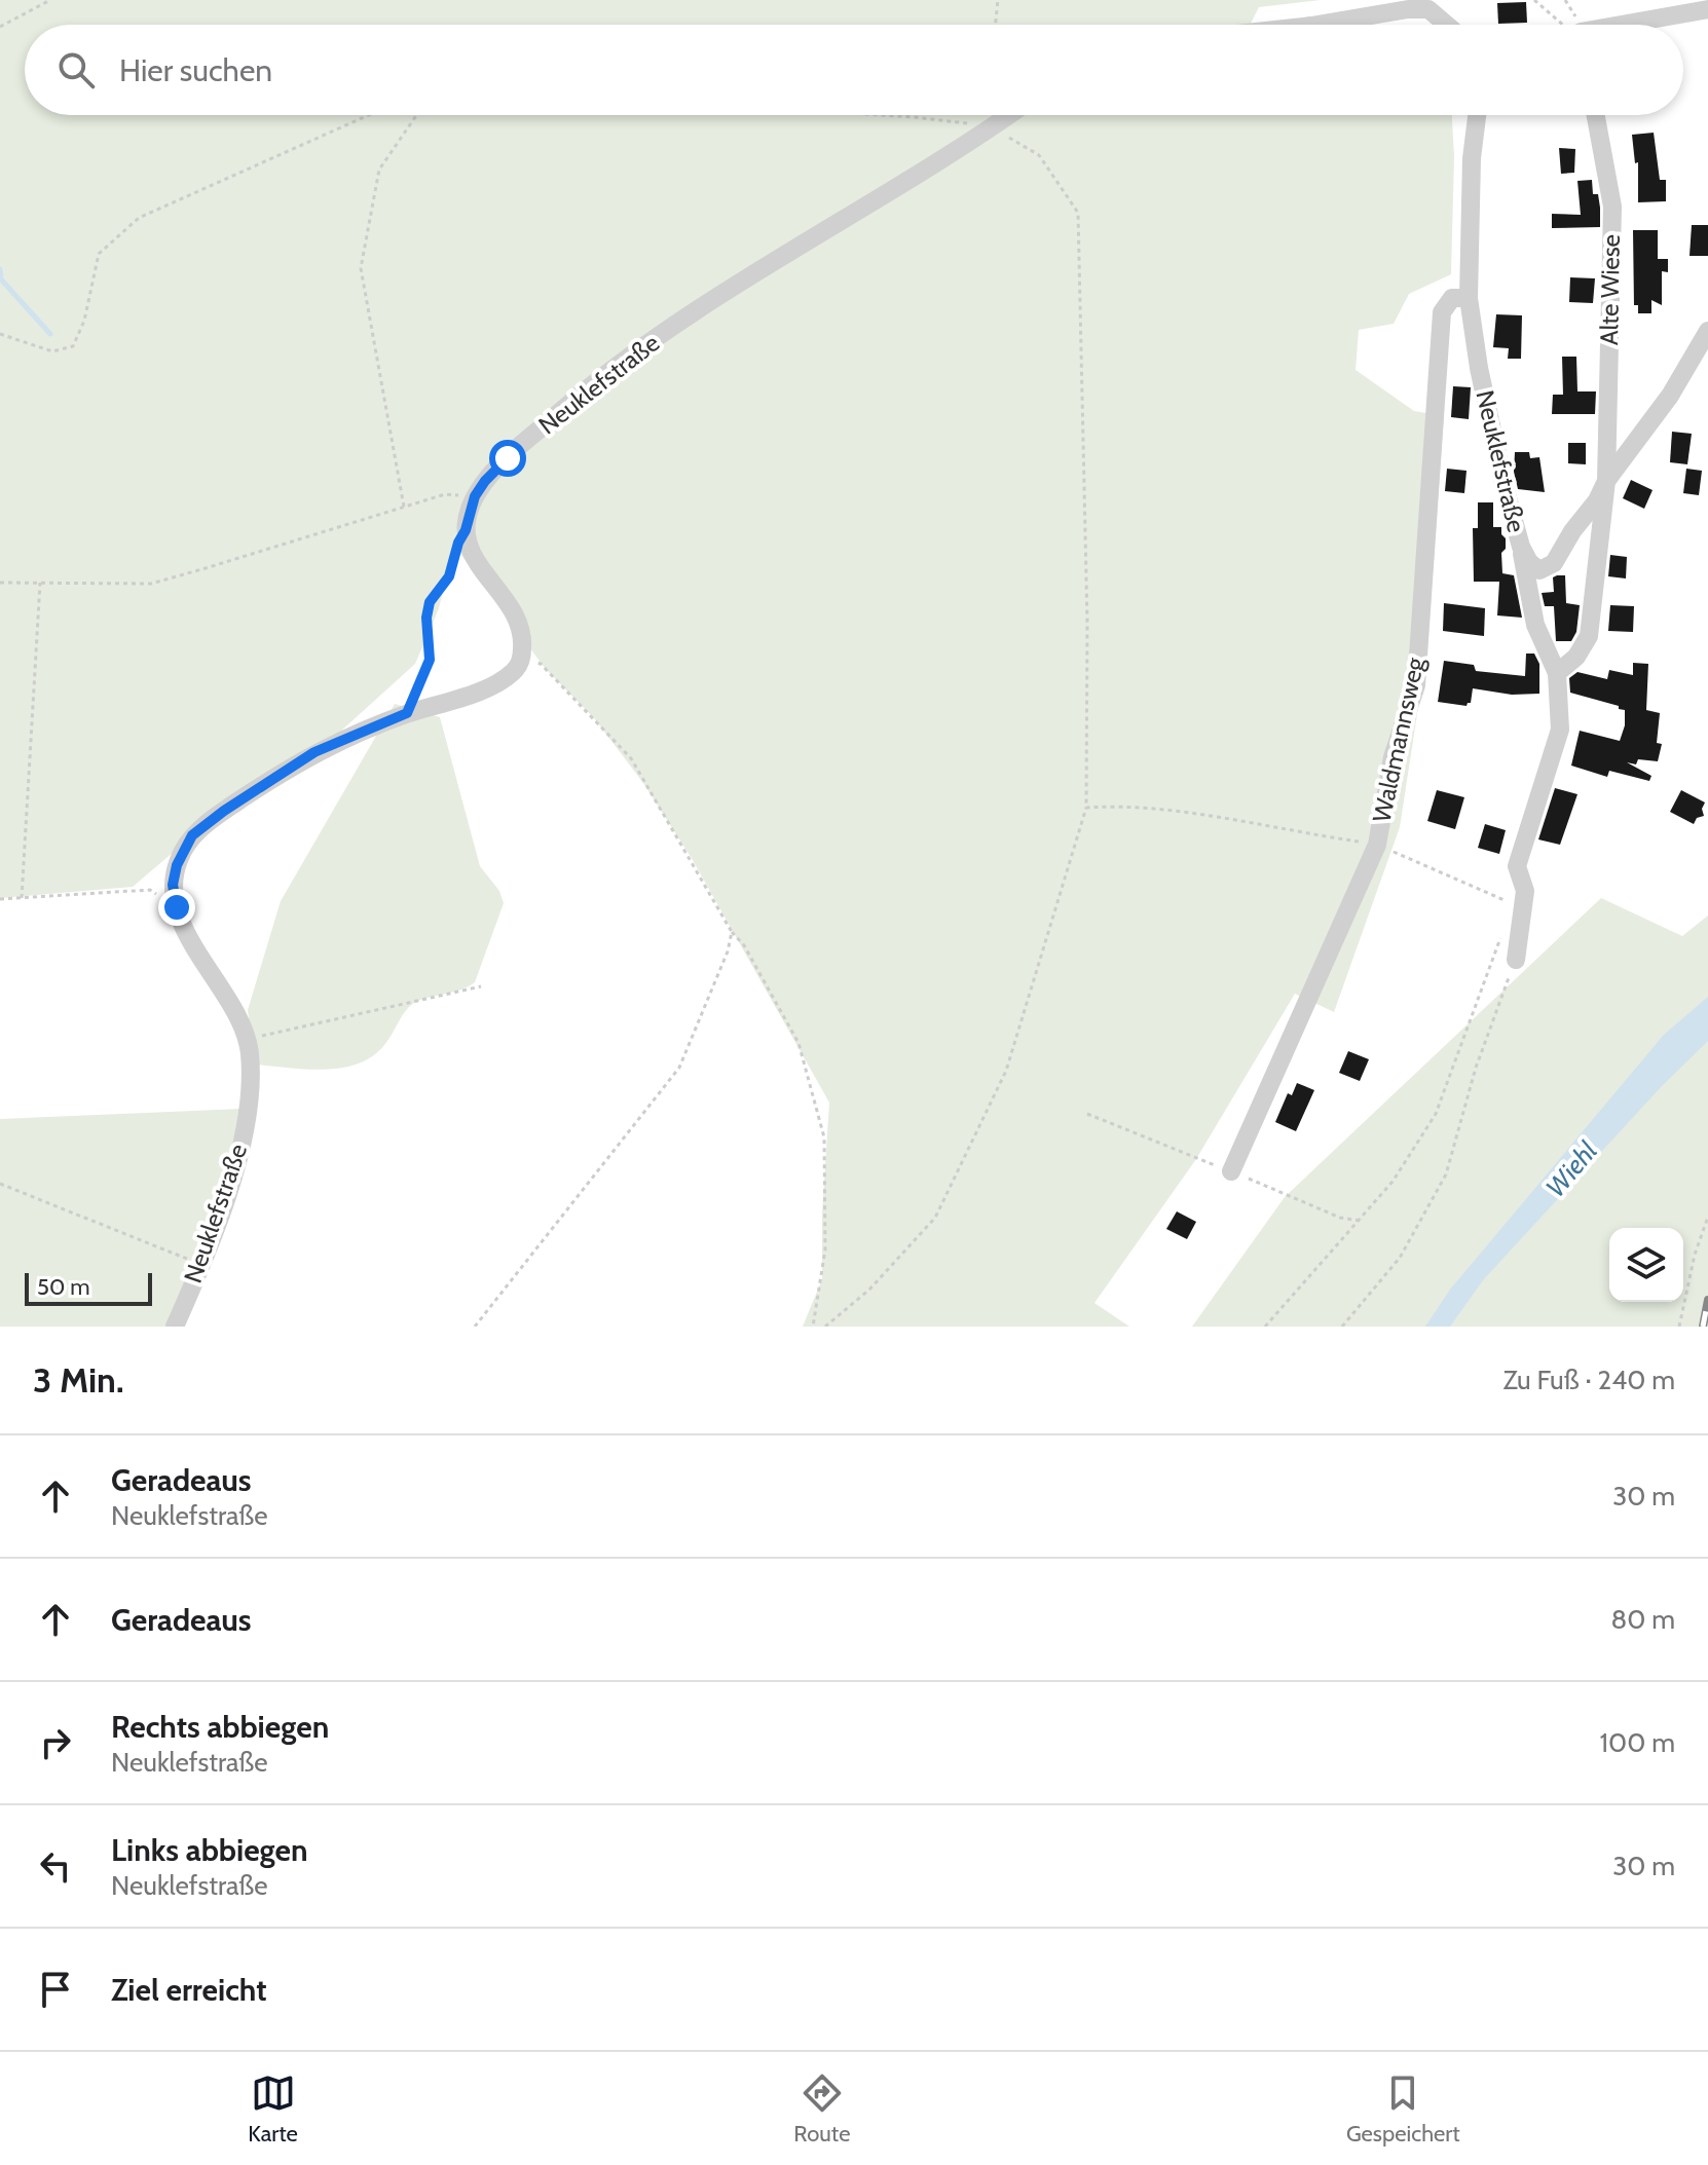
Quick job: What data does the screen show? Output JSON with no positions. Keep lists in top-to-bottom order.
{
  "streets": {
    "street": ["Alte Wiese", "Neuklefstraße", "Waldmannsweg"]
  },
  "crossings": [
    ["Alte Wiese", "Neuklefstraße"],
    ["Neuklefstraße", "Waldmannsweg"]
  ],
  "water": ["Wiehl"],
  "scale_bar": "50 m",
  "page": {
    "search": "Hier suchen",
    "scale": "50 m",
    "heading": ["3 Min.", "Zu Fuß · 240 m"],
    "list": [
      ["Geradeaus", "Neuklefstraße", "30 m"],
      ["Geradeaus", "80 m"],
      ["Rechts abbiegen", "Neuklefstraße", "100 m"],
      ["Links abbiegen", "Neuklefstraße", "30 m"],
      "Ziel erreicht"
    ],
    "nav": ["Karte", "Route", "Gespeichert"]
  }
}
